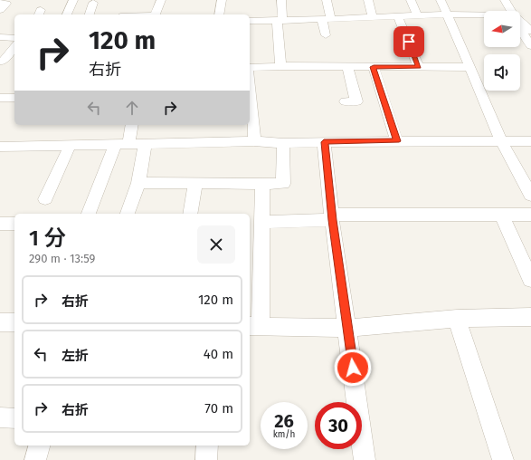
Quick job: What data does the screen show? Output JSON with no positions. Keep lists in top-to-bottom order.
{
  "north": "left",
  "page": {
    "turn": ["120 m", "右折"],
    "heading": ["1 分", "290 m · 13:59"],
    "list": [
      {
        "name": "右折",
        "value": "120 m"
      },
      {
        "name": "左折",
        "value": "40 m"
      },
      {
        "name": "右折",
        "value": "70 m"
      }
    ],
    "speed": "26 km/h",
    "limit": "30"
  }
}
